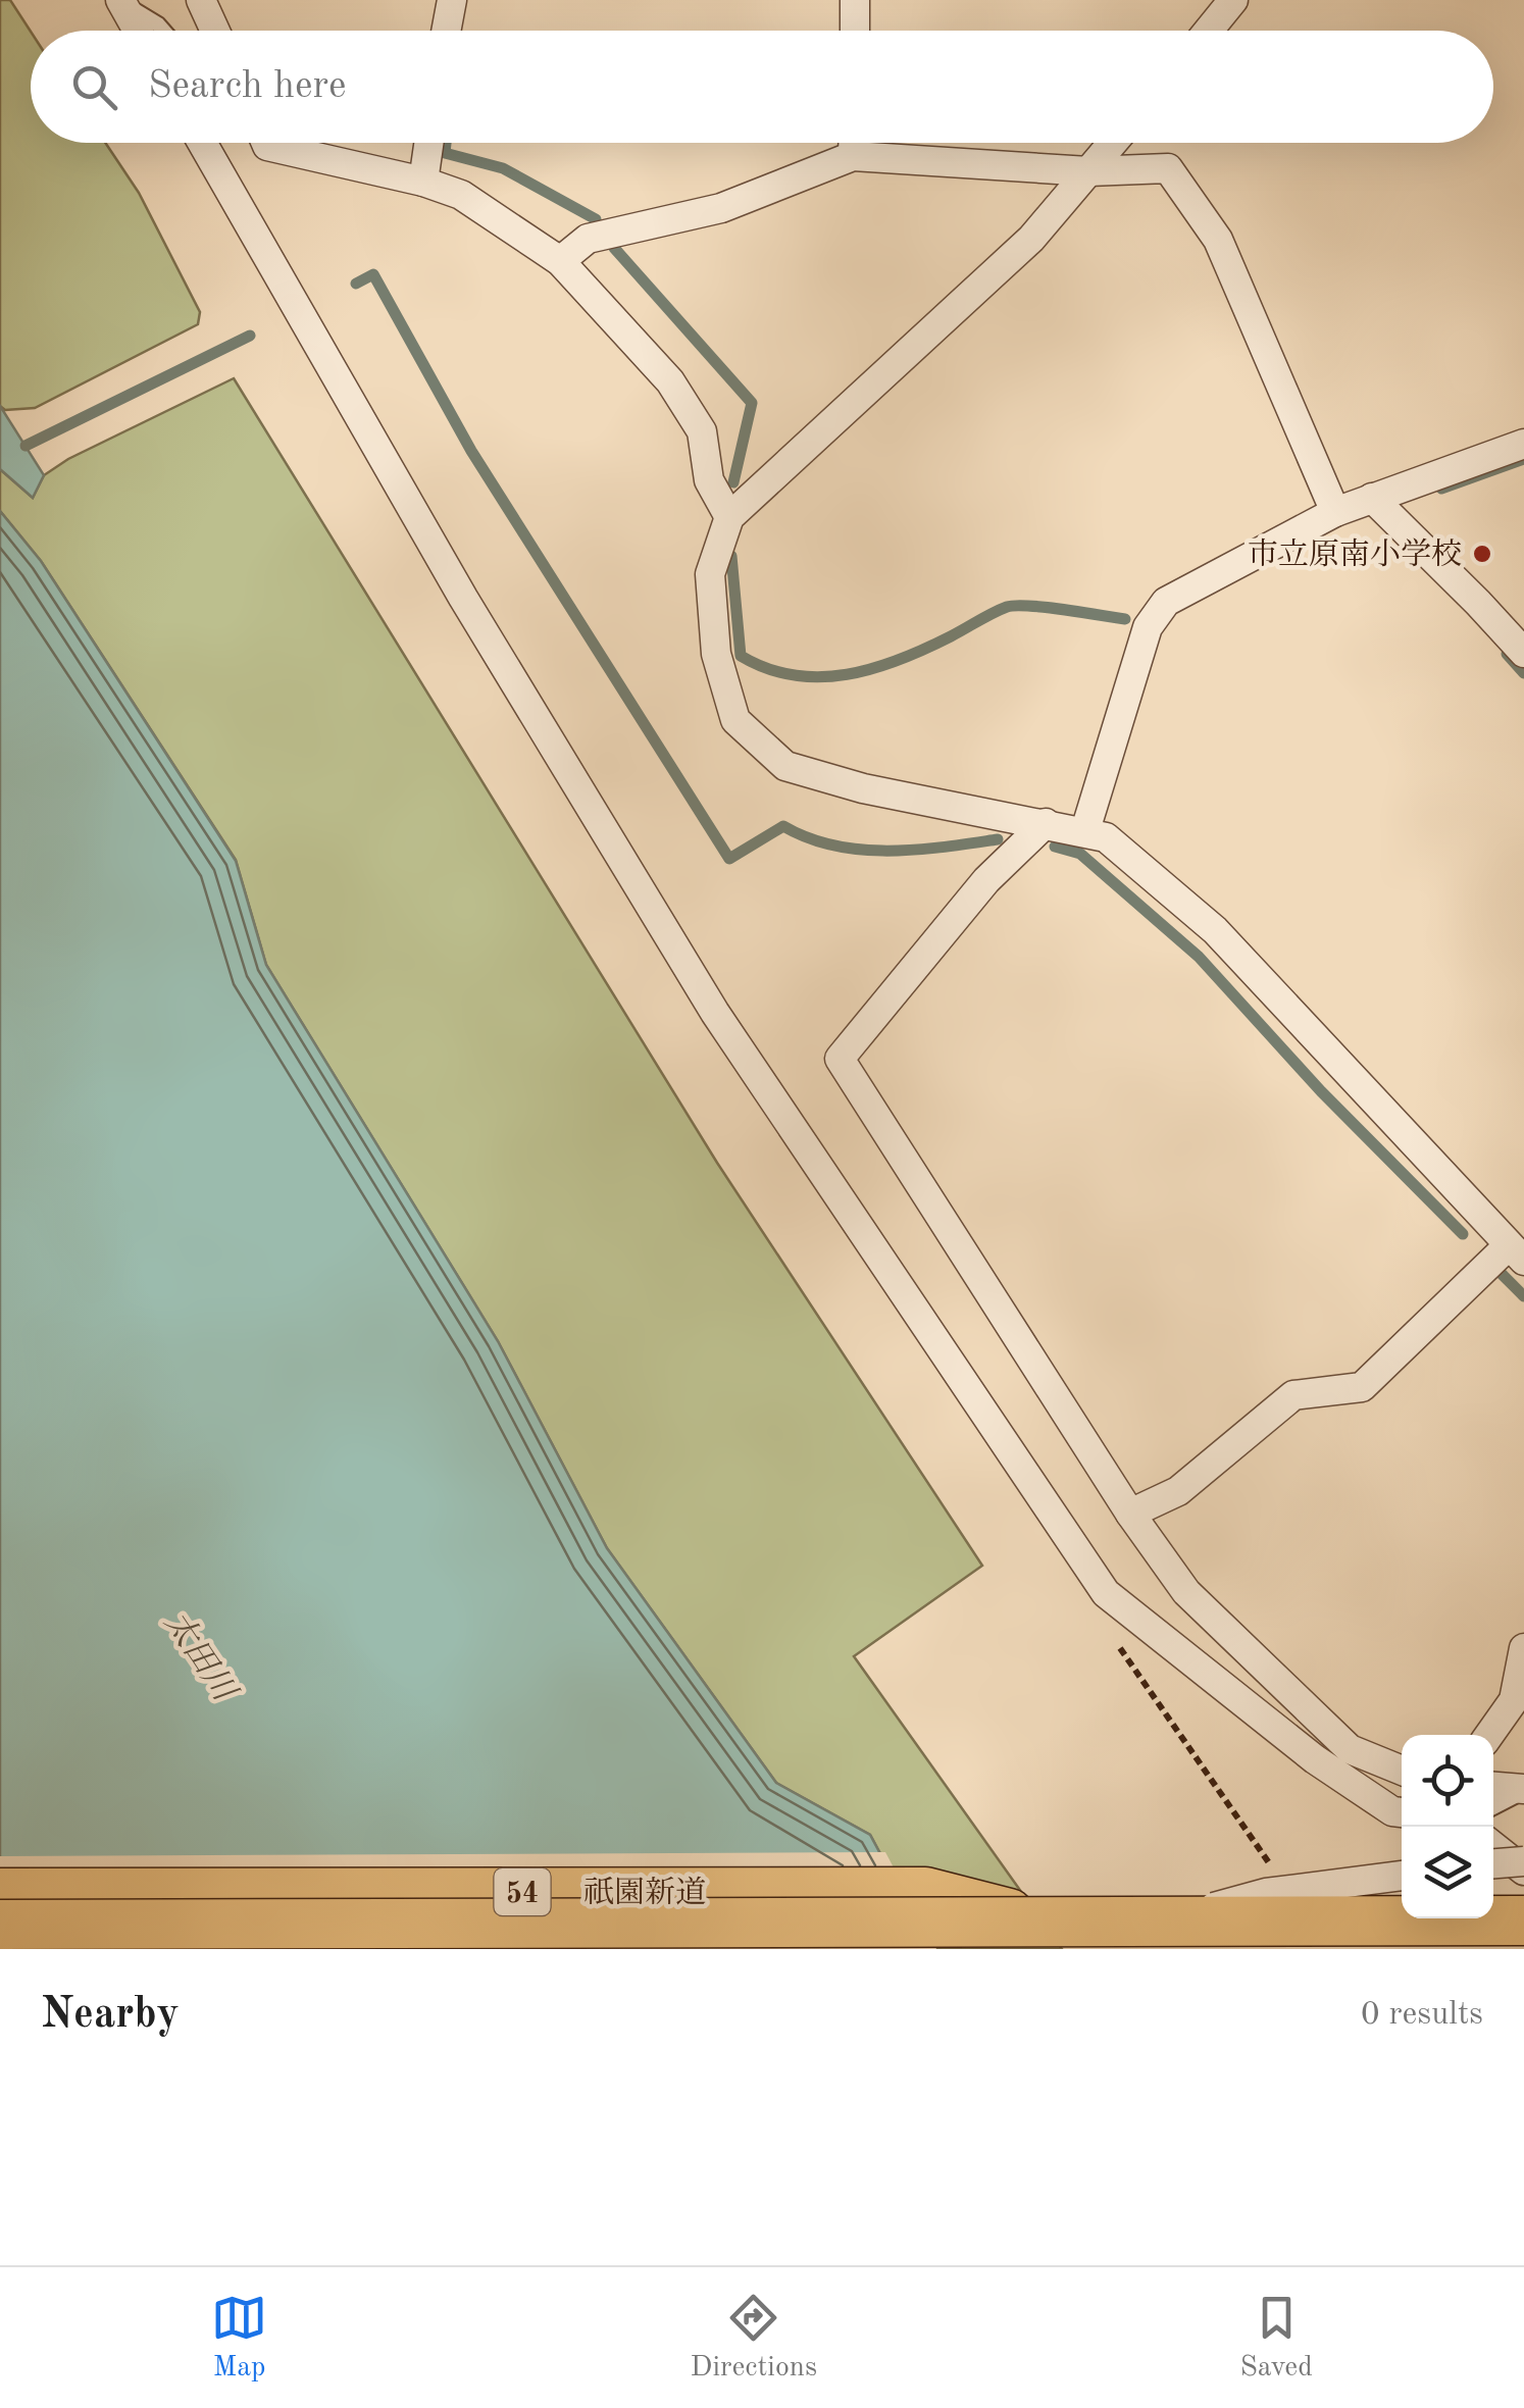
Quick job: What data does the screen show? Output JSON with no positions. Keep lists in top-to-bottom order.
{
  "streets": {
    "highway": ["54", "祇園新道"]
  },
  "water": ["太田川"],
  "places": ["市立原南小学校"],
  "page": {
    "search": "Search here",
    "heading": ["Nearby", "0 results"],
    "nav": ["Map", "Directions", "Saved"]
  }
}
